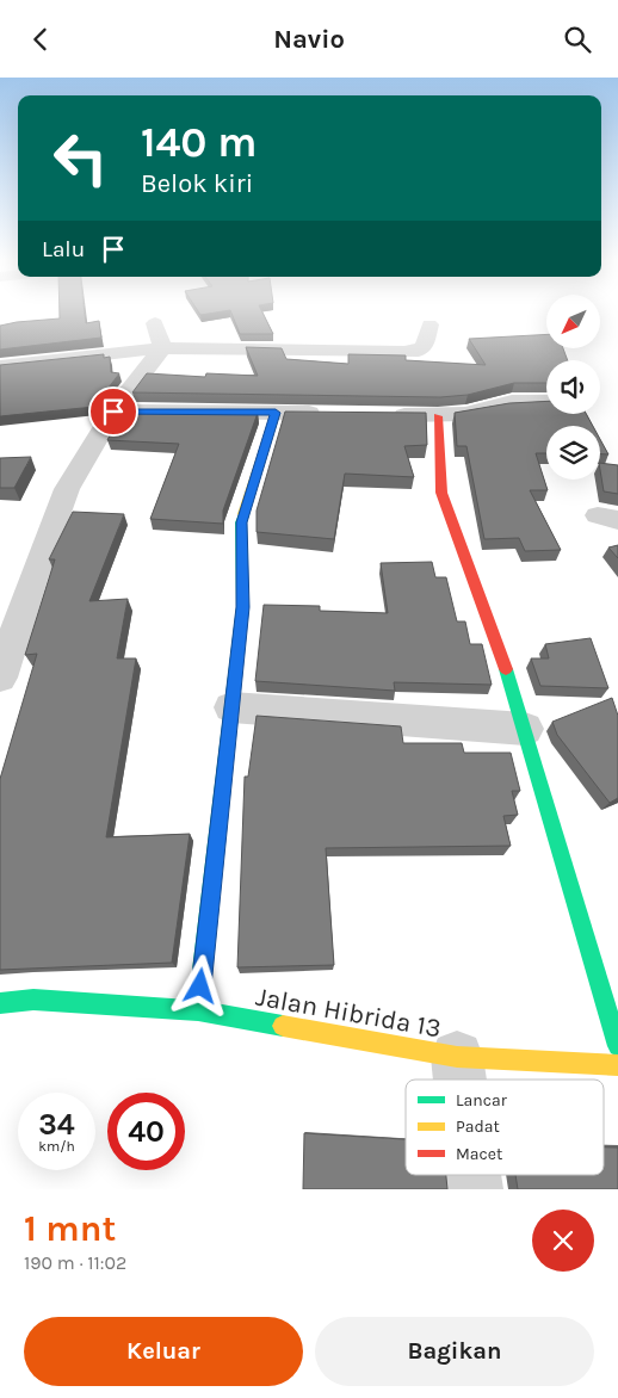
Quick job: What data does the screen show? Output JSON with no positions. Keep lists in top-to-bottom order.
{
  "streets": {
    "street": ["Jalan Hibrida 13"]
  },
  "legend": ["Lancar", "Padat", "Macet"],
  "north": "bottom left",
  "page": {
    "header": "Navio",
    "turn": ["140 m", "Belok kiri"],
    "then": "Lalu",
    "speed": "34 km/h",
    "limit": "40",
    "heading": ["1 mnt", "190 m · 11:02"],
    "buttons": ["Keluar", "Bagikan"]
  }
}
